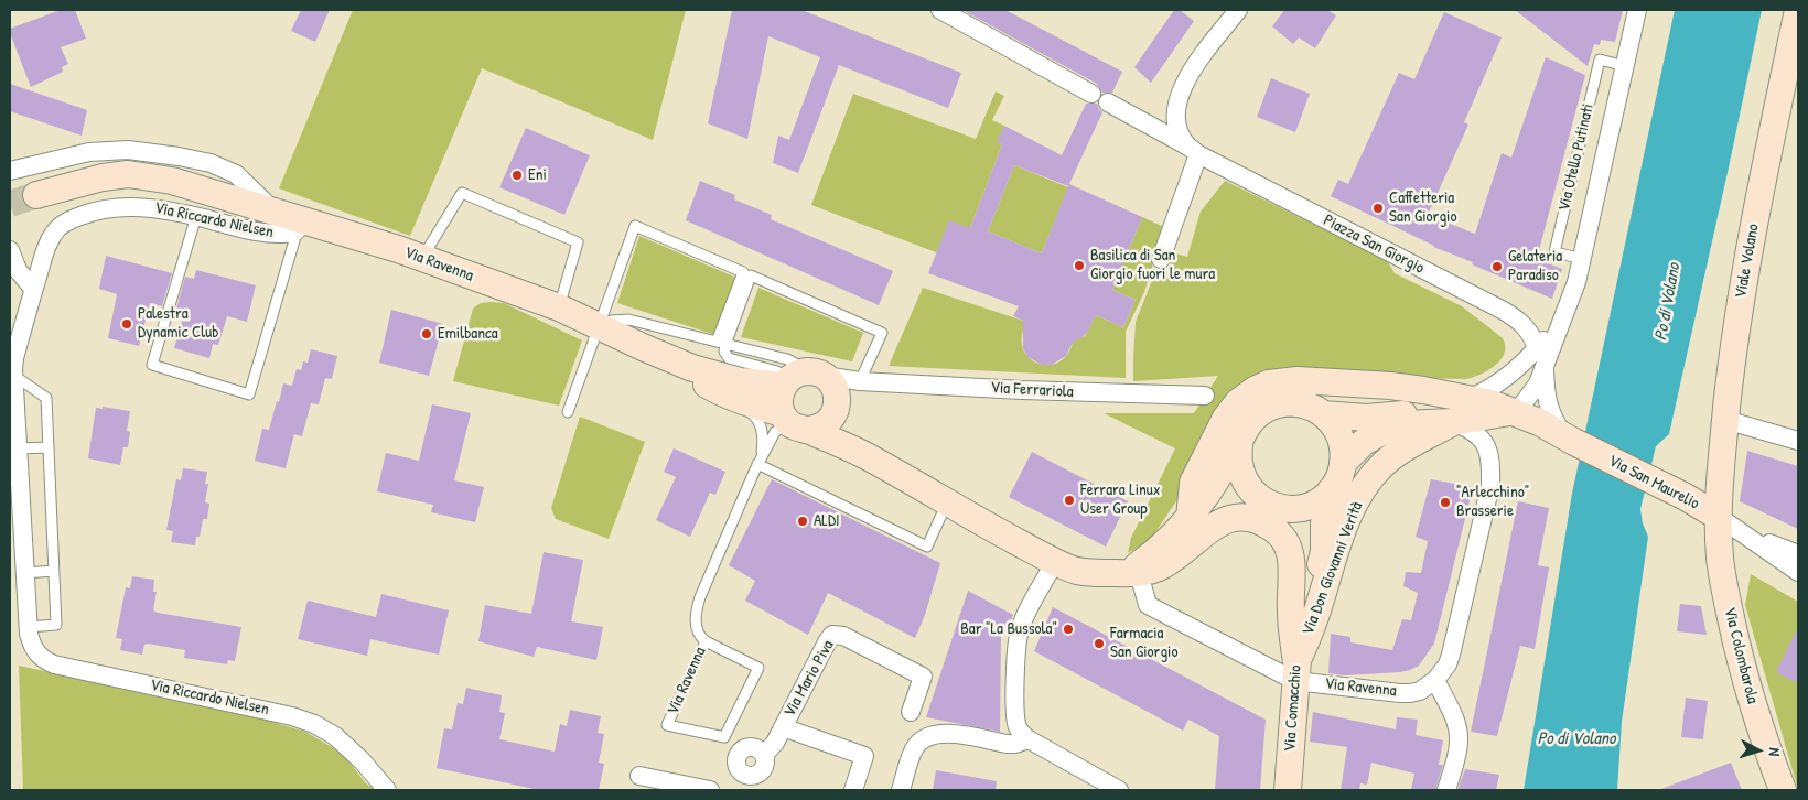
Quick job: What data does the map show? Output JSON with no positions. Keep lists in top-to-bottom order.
{
  "streets": {
    "main road": [
      "Viale Volano",
      "Via Ravenna",
      "Via San Maurelio",
      "Via Don Giovanni Verità",
      "Via Colombarola",
      "Via Comacchio"
    ],
    "street": [
      "Via Otello Putinati",
      "Via Riccardo Nielsen",
      "Piazza San Giorgio",
      "Via Ferrariola",
      "Via Mario Piva"
    ]
  },
  "crossings": [
    ["Via Otello Putinati", "Piazza San Giorgio"],
    ["Via Otello Putinati", "Via Ravenna"],
    ["Via Otello Putinati", "Via San Maurelio"],
    ["Via Riccardo Nielsen", "Via Ravenna"],
    ["Viale Volano", "Via San Maurelio"],
    ["Viale Volano", "Via Colombarola"],
    ["Via Ravenna", "Via San Maurelio"],
    ["Via Ravenna", "Via Don Giovanni Verità"],
    ["Via Ravenna", "Via Comacchio"],
    ["Via San Maurelio", "Via Colombarola"],
    ["Via Don Giovanni Verità", "Via Comacchio"]
  ],
  "water": ["Po di Volano"],
  "places": [
    "Eni",
    "Caffetteria San Giorgio",
    "Basilica di San Giorgio fuori le mura",
    "Gelateria Paradiso",
    "Palestra Dynamic Club",
    "Emilbanca",
    "Ferrara Linux User Group",
    "\"Arlecchino\" Brasserie",
    "ALDI",
    "Bar \"La Bussola\"",
    "Farmacia San Giorgio"
  ],
  "north": "right"
}
